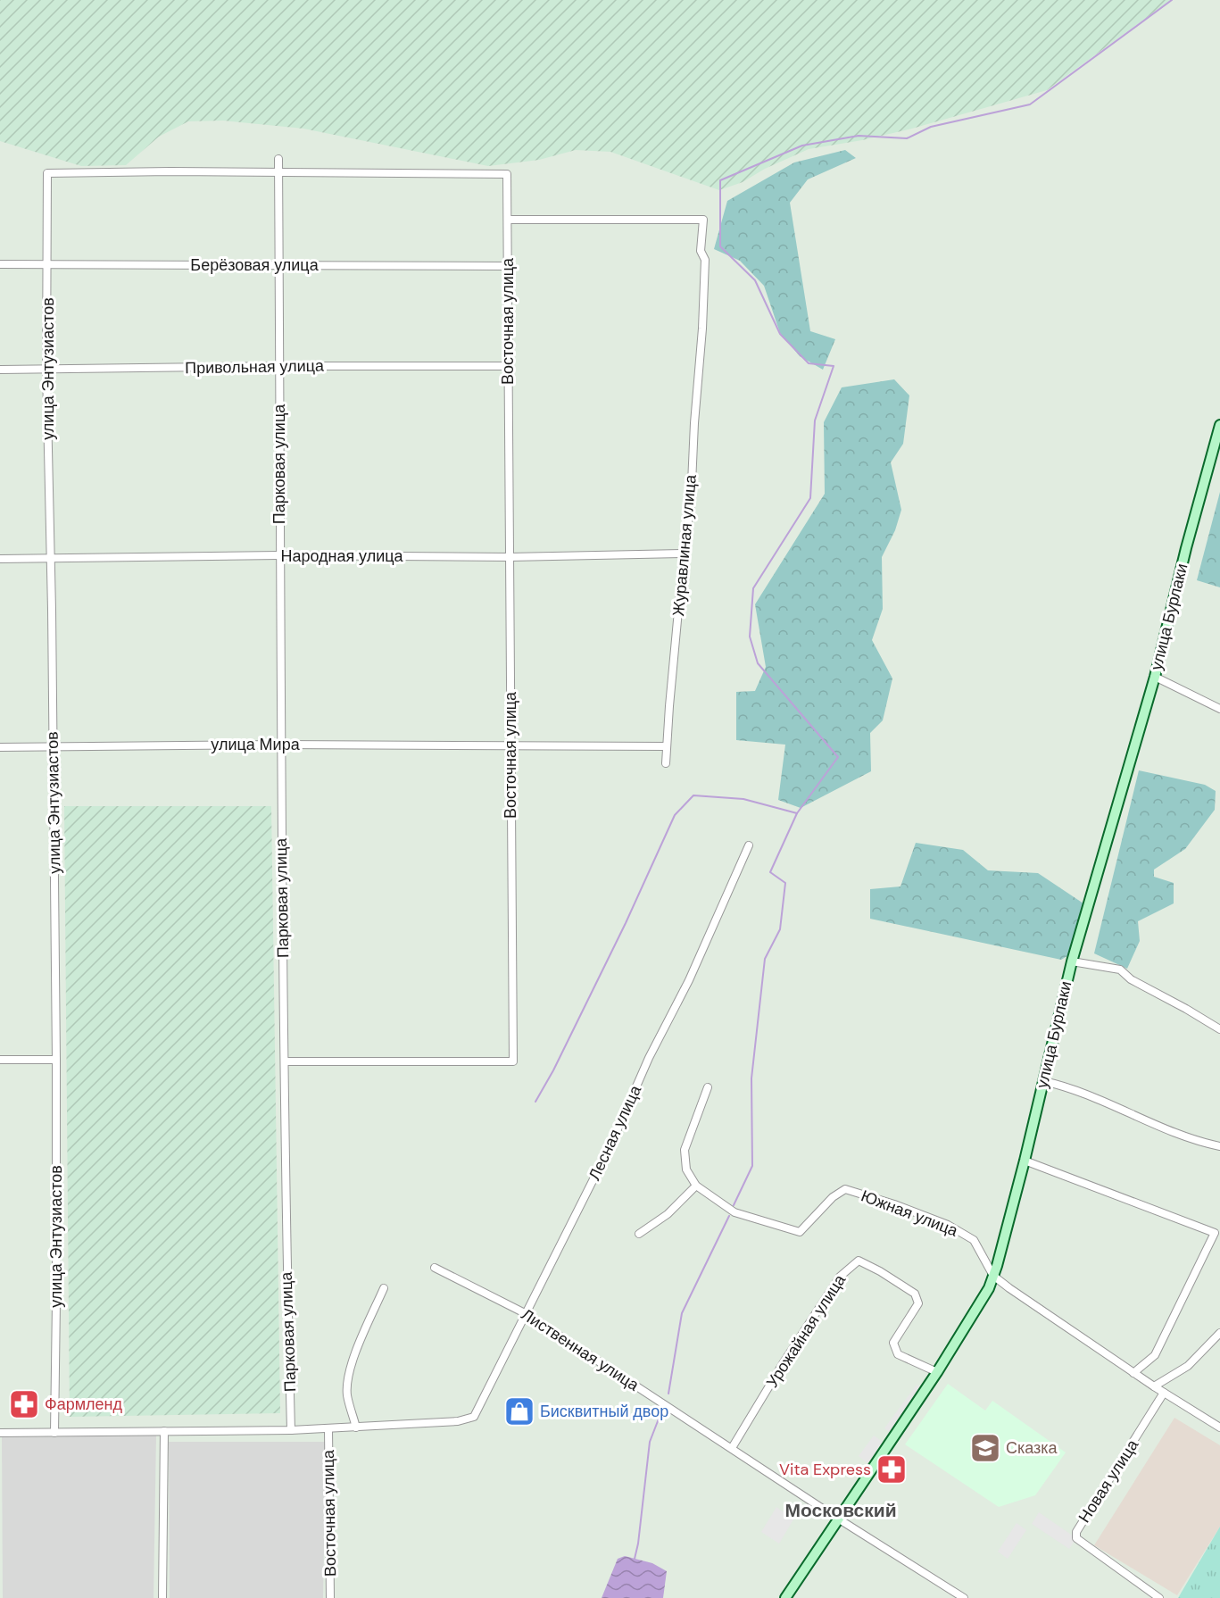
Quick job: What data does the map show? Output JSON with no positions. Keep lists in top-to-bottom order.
{
  "streets": {
    "street": [
      "Берёзовая улица",
      "Восточная улица",
      "Привольная улица",
      "улица Энтузиастов",
      "Парковая улица",
      "Журавлиная улица",
      "Народная улица",
      "улица Бурлаки",
      "улица Мира",
      "Лесная улица",
      "Южная улица",
      "Урожайная улица",
      "Лиственная улица",
      "Новая улица"
    ]
  },
  "crossings": [
    ["Берёзовая улица", "Восточная улица"],
    ["Берёзовая улица", "улица Энтузиастов"],
    ["Берёзовая улица", "Парковая улица"],
    ["Восточная улица", "Привольная улица"],
    ["Восточная улица", "улица Энтузиастов"],
    ["Восточная улица", "Парковая улица"],
    ["Восточная улица", "Журавлиная улица"],
    ["Восточная улица", "Народная улица"],
    ["Восточная улица", "улица Мира"],
    ["Привольная улица", "улица Энтузиастов"],
    ["Привольная улица", "Парковая улица"],
    ["улица Энтузиастов", "Парковая улица"],
    ["улица Энтузиастов", "Народная улица"],
    ["улица Энтузиастов", "улица Мира"],
    ["Парковая улица", "Народная улица"],
    ["Парковая улица", "улица Мира"],
    ["Журавлиная улица", "Народная улица"],
    ["Журавлиная улица", "улица Мира"],
    ["улица Бурлаки", "Южная улица"],
    ["улица Бурлаки", "Урожайная улица"],
    ["улица Бурлаки", "Лиственная улица"],
    ["Лесная улица", "Лиственная улица"],
    ["Южная улица", "Новая улица"],
    ["Урожайная улица", "Лиственная улица"]
  ],
  "districts": ["Московский"],
  "places": {
    "pharmacy": ["Фармленд", "Vita Express"],
    "shop": ["Бисквитный двор"],
    "school or university": ["Сказка"]
  }
}
